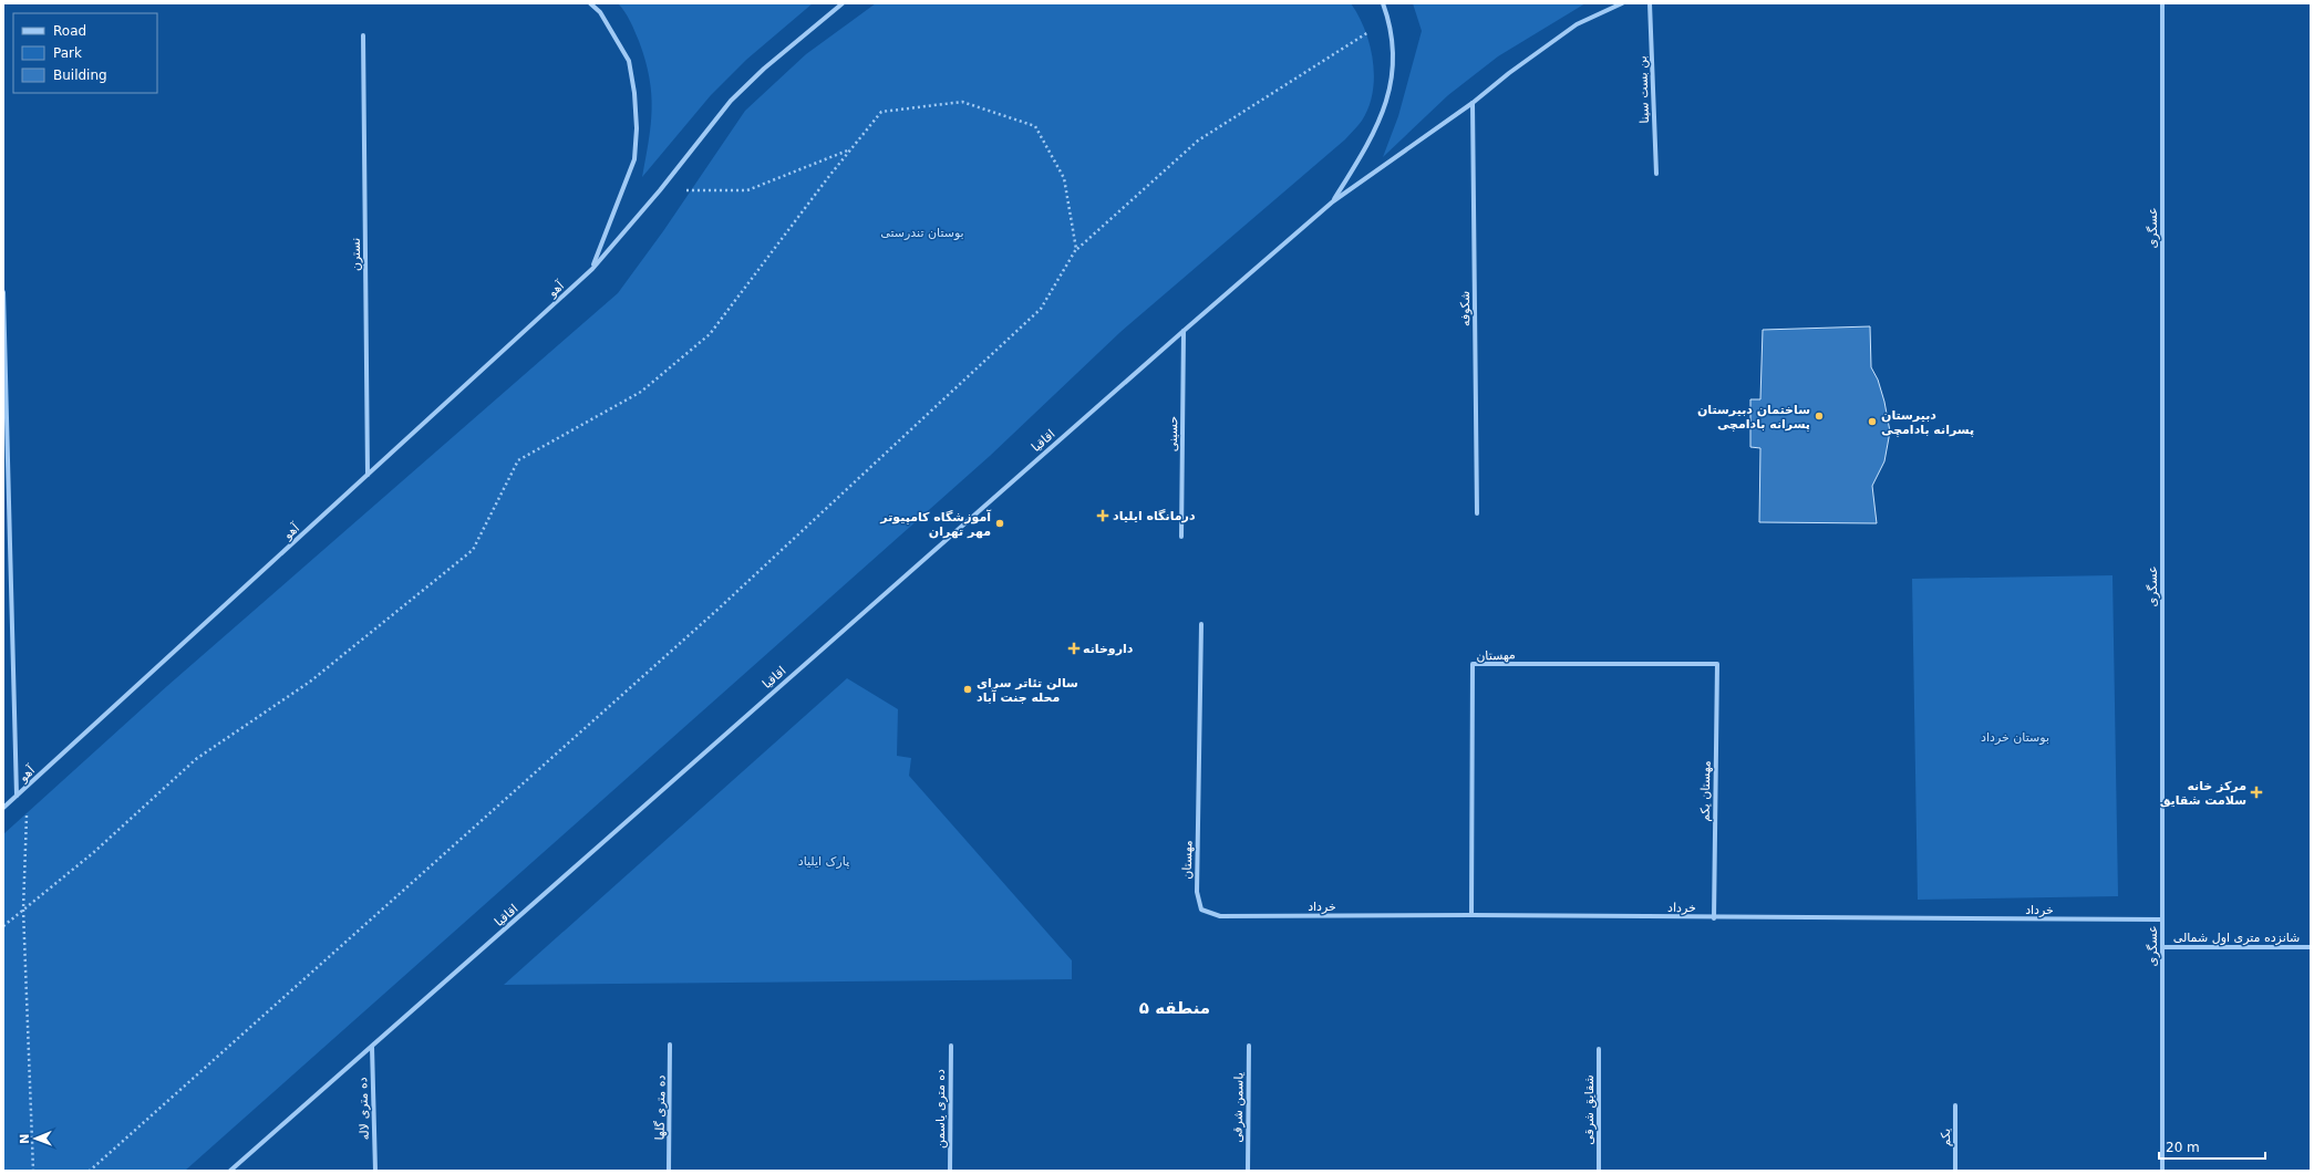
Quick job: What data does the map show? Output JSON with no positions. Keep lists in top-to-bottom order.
{
  "streets": {
    "street": [
      "بن بست سینا",
      "عسگری",
      "نسترن",
      "آهو",
      "شکوفه",
      "حسینی",
      "اقاقیا",
      "مهستان",
      "مهستان یکم",
      "خرداد",
      "شانزده متری اول شمالی",
      "ده متری گلها",
      "یاسمن شرقی",
      "ده متری لاله",
      "ده متری یاسمن",
      "شقایق شرقی",
      "یکم"
    ]
  },
  "crossings": [
    ["عسگری", "خرداد"],
    ["عسگری", "شانزده متری اول شمالی"],
    ["نسترن", "آهو"],
    ["حسینی", "اقاقیا"],
    ["اقاقیا", "ده متری لاله"],
    ["مهستان", "مهستان یکم"],
    ["مهستان", "خرداد"],
    ["مهستان یکم", "خرداد"]
  ],
  "districts": ["منطقه ۵"],
  "parks": ["بوستان تندرستی", "بوستان خرداد", "پارک ایلیاد"],
  "places": {
    "other": [
      "ساختمان دبیرستان پسرانه بادامچی",
      "دبیرستان پسرانه بادامچی",
      "آموزشگاه کامپیوتر مهر تهران",
      "سالن تئاتر سرای محله جنت آباد"
    ],
    "health": ["درمانگاه ایلیاد", "داروخانه", "مرکز خانه سلامت شقایق"]
  },
  "legend": ["Road", "Park", "Building"],
  "scale_bar": "20 m",
  "north": "left"
}
